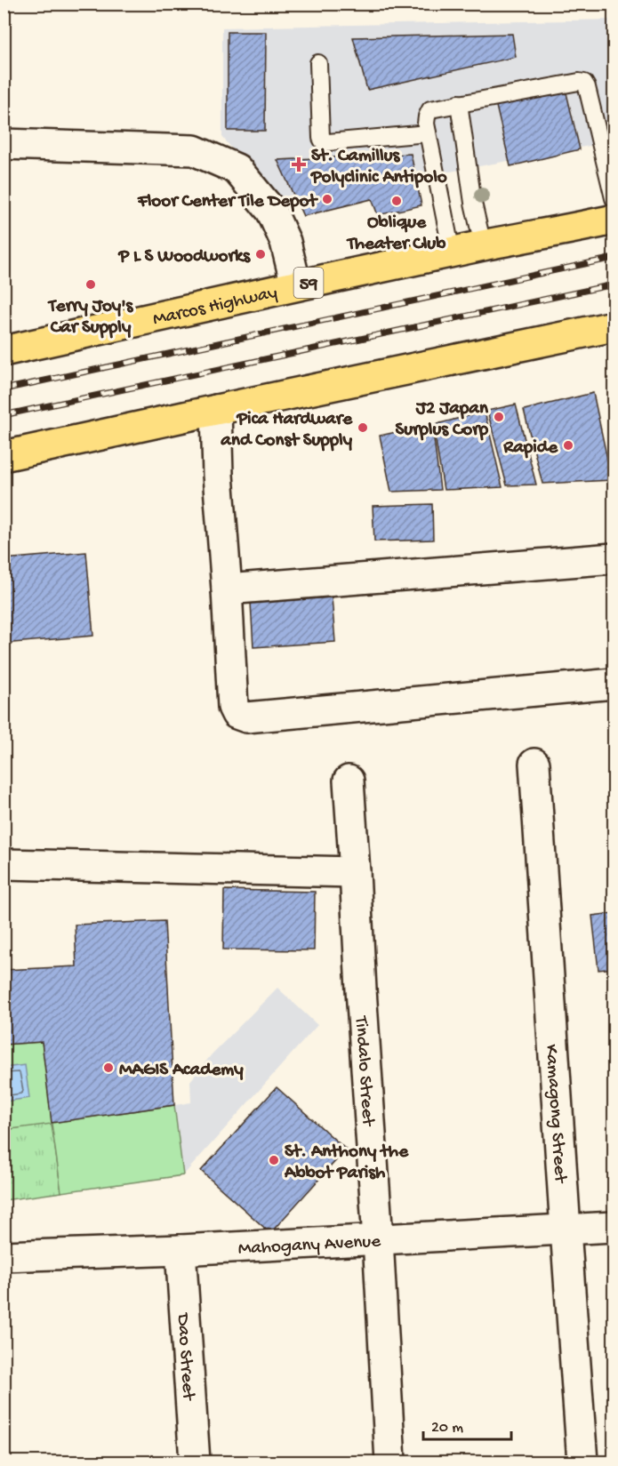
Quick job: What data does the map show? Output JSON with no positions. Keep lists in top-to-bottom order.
{
  "streets": {
    "main road": ["59", "Marcos Highway"],
    "street": [
      "Tindalo Street",
      "Kamagong Street",
      "Mahogany Avenue",
      "Dao Street"
    ]
  },
  "crossings": [
    ["Tindalo Street", "Mahogany Avenue"],
    ["Kamagong Street", "Mahogany Avenue"],
    ["Mahogany Avenue", "Dao Street"]
  ],
  "places": {
    "health": ["St. Camillus Polyclinic Antipolo"],
    "other": [
      "Floor Center Tile Depot",
      "Oblique Theater Club",
      "P L S Woodworks",
      "Terry Joy's Car Supply",
      "J2 Japan Surplus Corp",
      "Pica Hardware and Const Supply",
      "Rapide",
      "MAGIS Academy",
      "St. Anthony the Abbot Parish"
    ]
  },
  "scale_bar": "20 m"
}
